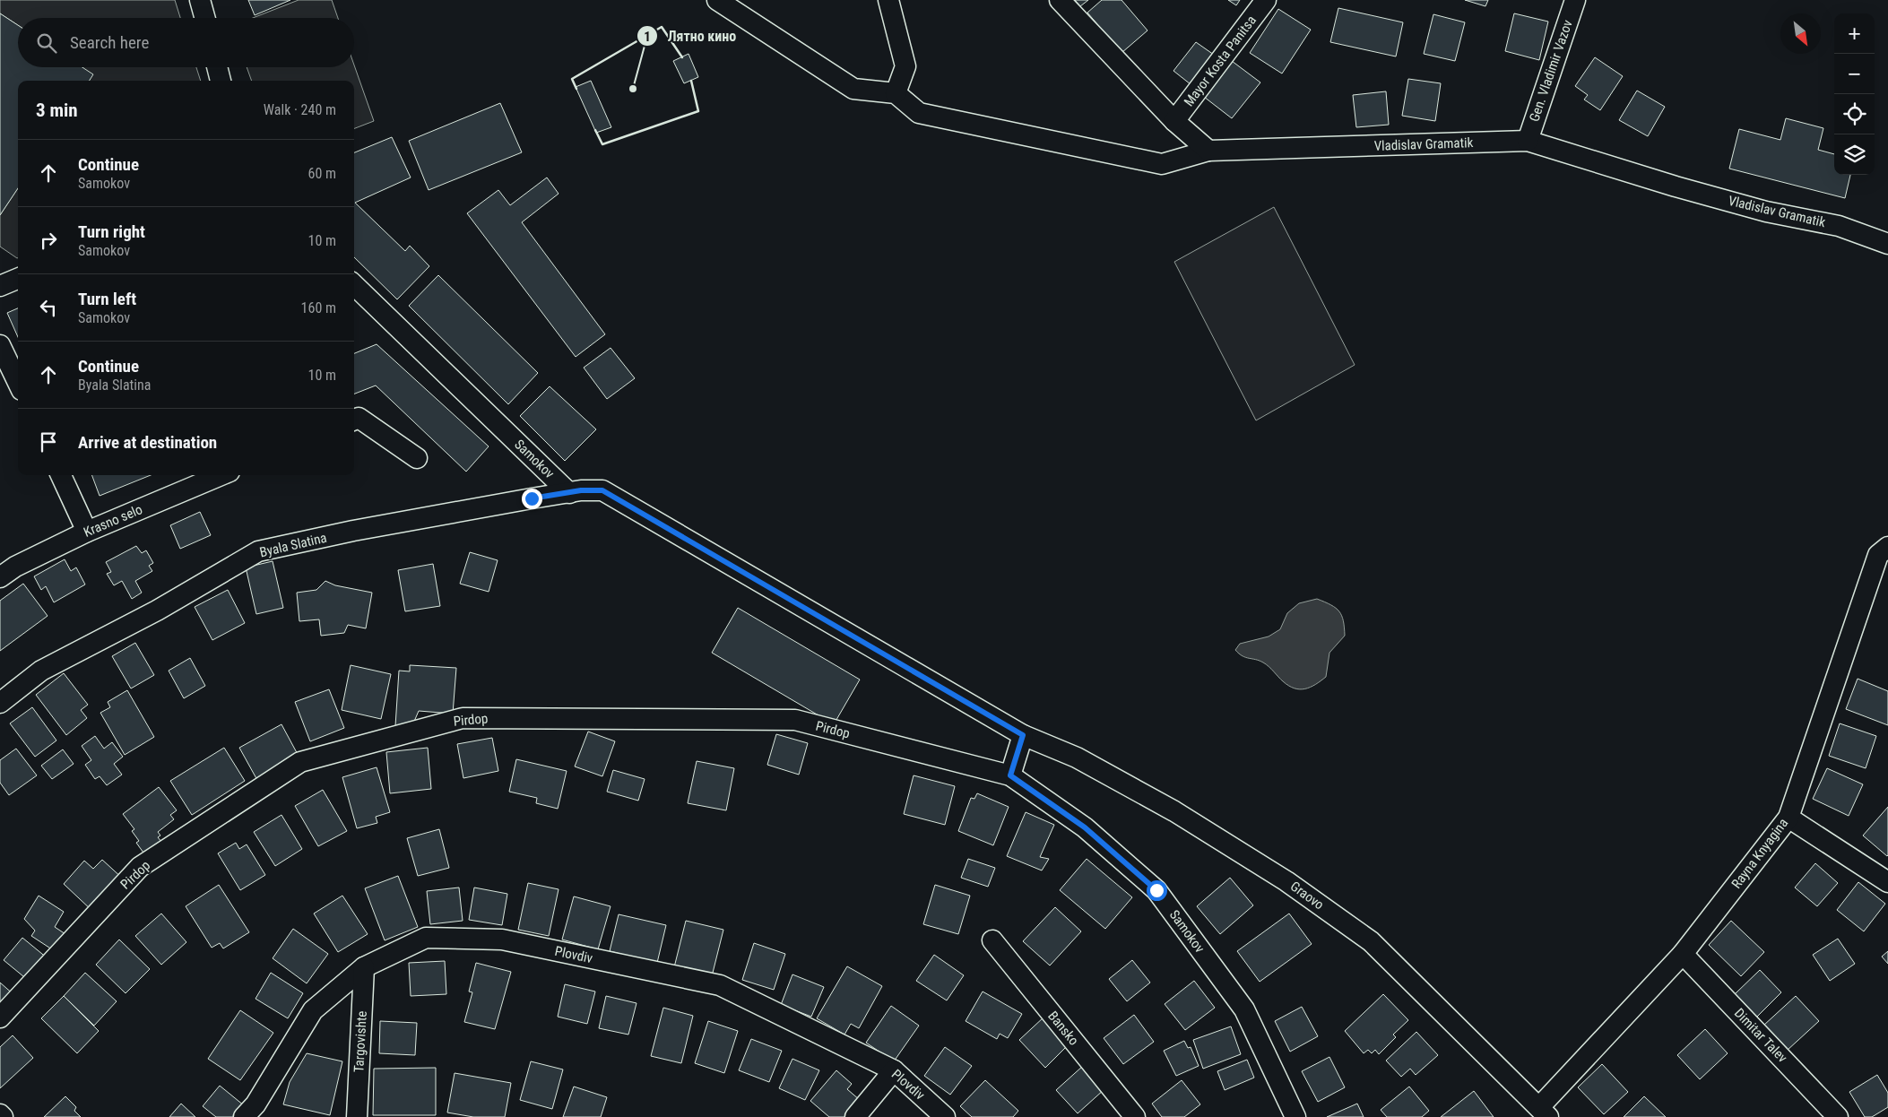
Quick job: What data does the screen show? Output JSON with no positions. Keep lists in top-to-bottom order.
{
  "streets": {
    "street": [
      "Mayor Kosta Panitsa",
      "Gen. Vladimir Vazov",
      "Vladislav Gramatik",
      "Samokov",
      "Krasno selo",
      "Byala Slatina",
      "Pirdop",
      "Rayna Knyagina",
      "Graovo",
      "Plovdiv",
      "Bansko",
      "Dimitar Talev",
      "Targovishte"
    ]
  },
  "crossings": [
    ["Gen. Vladimir Vazov", "Vladislav Gramatik"],
    ["Samokov", "Byala Slatina"],
    ["Samokov", "Pirdop"],
    ["Rayna Knyagina", "Graovo"],
    ["Rayna Knyagina", "Dimitar Talev"],
    ["Plovdiv", "Targovishte"]
  ],
  "places": ["Лятно кино"],
  "north": "bottom right",
  "page": {
    "map_buttons": ["+", "−"],
    "search": "Search here",
    "heading": ["3 min", "Walk · 240 m"],
    "list": [
      ["Continue", "Samokov", "60 m"],
      ["Turn right", "Samokov", "10 m"],
      ["Turn left", "Samokov", "160 m"],
      ["Continue", "Byala Slatina", "10 m"],
      "Arrive at destination"
    ]
  }
}
